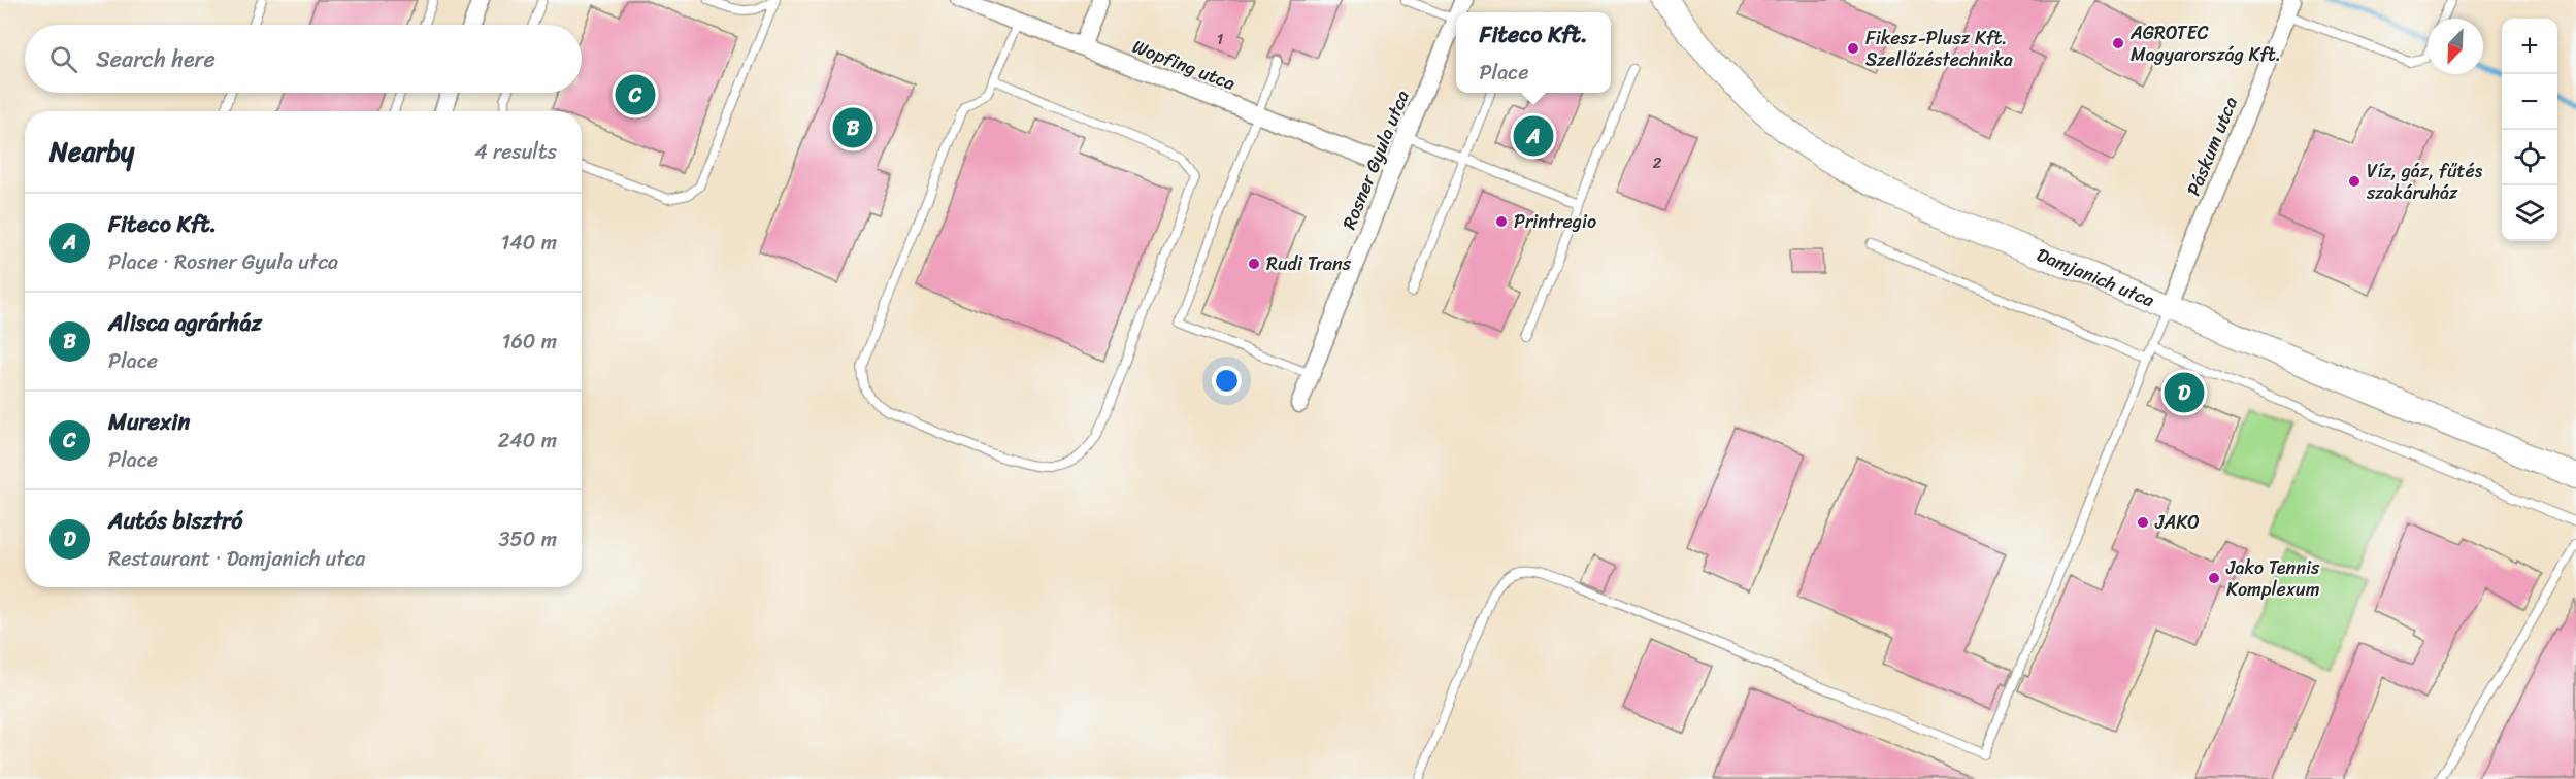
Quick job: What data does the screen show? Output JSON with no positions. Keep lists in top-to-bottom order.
{
  "streets": {
    "main road": ["Damjanich utca"],
    "street": ["Wopfing utca", "Páskum utca", "Rosner Gyula utca"]
  },
  "crossings": [
    ["Wopfing utca", "Rosner Gyula utca"],
    ["Páskum utca", "Damjanich utca"]
  ],
  "places": [
    "AGROTEC Magyarország Kft.",
    "Fikesz-Plusz Kft. Szellőzéstechnika",
    "Víz, gáz, fűtés szakáruház",
    "Printregio",
    "Rudi Trans",
    "JAKO",
    "Jako Tennis Komplexum"
  ],
  "house_numbers": ["1", "2"],
  "north": "bottom left",
  "page": {
    "popup": ["Fiteco Kft.", "Place"],
    "map_buttons": ["+", "−"],
    "search": "Search here",
    "pins": [
      "C",
      "B",
      "A",
      "D"
    ],
    "heading": ["Nearby", "4 results"],
    "list": [
      {
        "mark": "A",
        "name": "Fiteco Kft.",
        "note": "Place · Rosner Gyula utca",
        "value": "140 m"
      },
      {
        "mark": "B",
        "name": "Alisca agrárház",
        "note": "Place",
        "value": "160 m"
      },
      {
        "mark": "C",
        "name": "Murexin",
        "note": "Place",
        "value": "240 m"
      },
      {
        "mark": "D",
        "name": "Autós bisztró",
        "note": "Restaurant · Damjanich utca",
        "value": "350 m"
      }
    ]
  }
}
